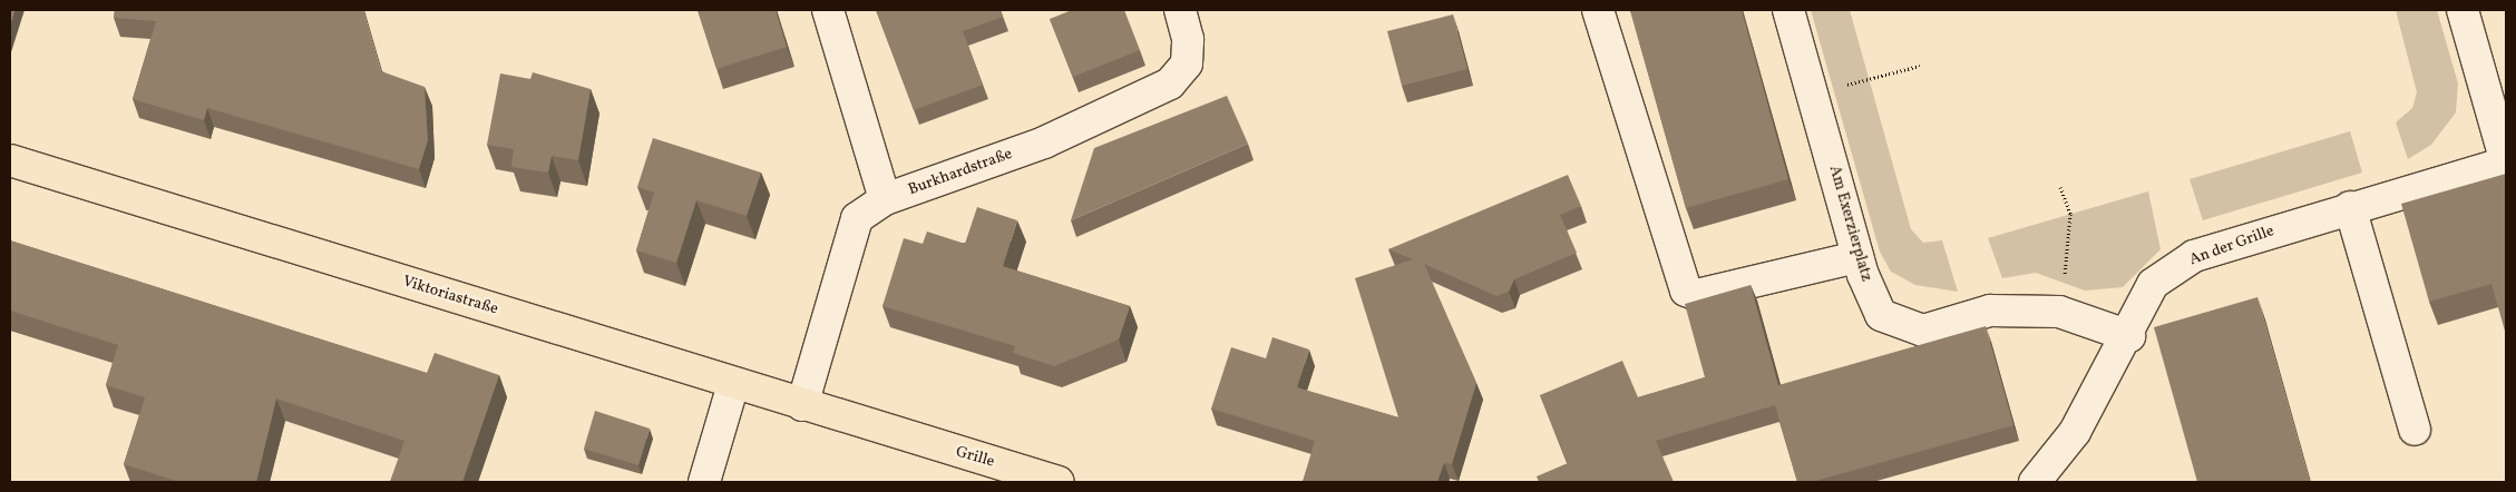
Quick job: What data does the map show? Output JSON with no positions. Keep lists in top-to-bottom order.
{
  "streets": {
    "main road": ["Viktoriastraße", "Grille"],
    "street": ["Burkhardstraße", "Am Exerzierplatz", "An der Grille"]
  },
  "crossings": [
    ["Burkhardstraße", "Viktoriastraße"],
    ["Am Exerzierplatz", "An der Grille"],
    ["Viktoriastraße", "Grille"]
  ]
}
